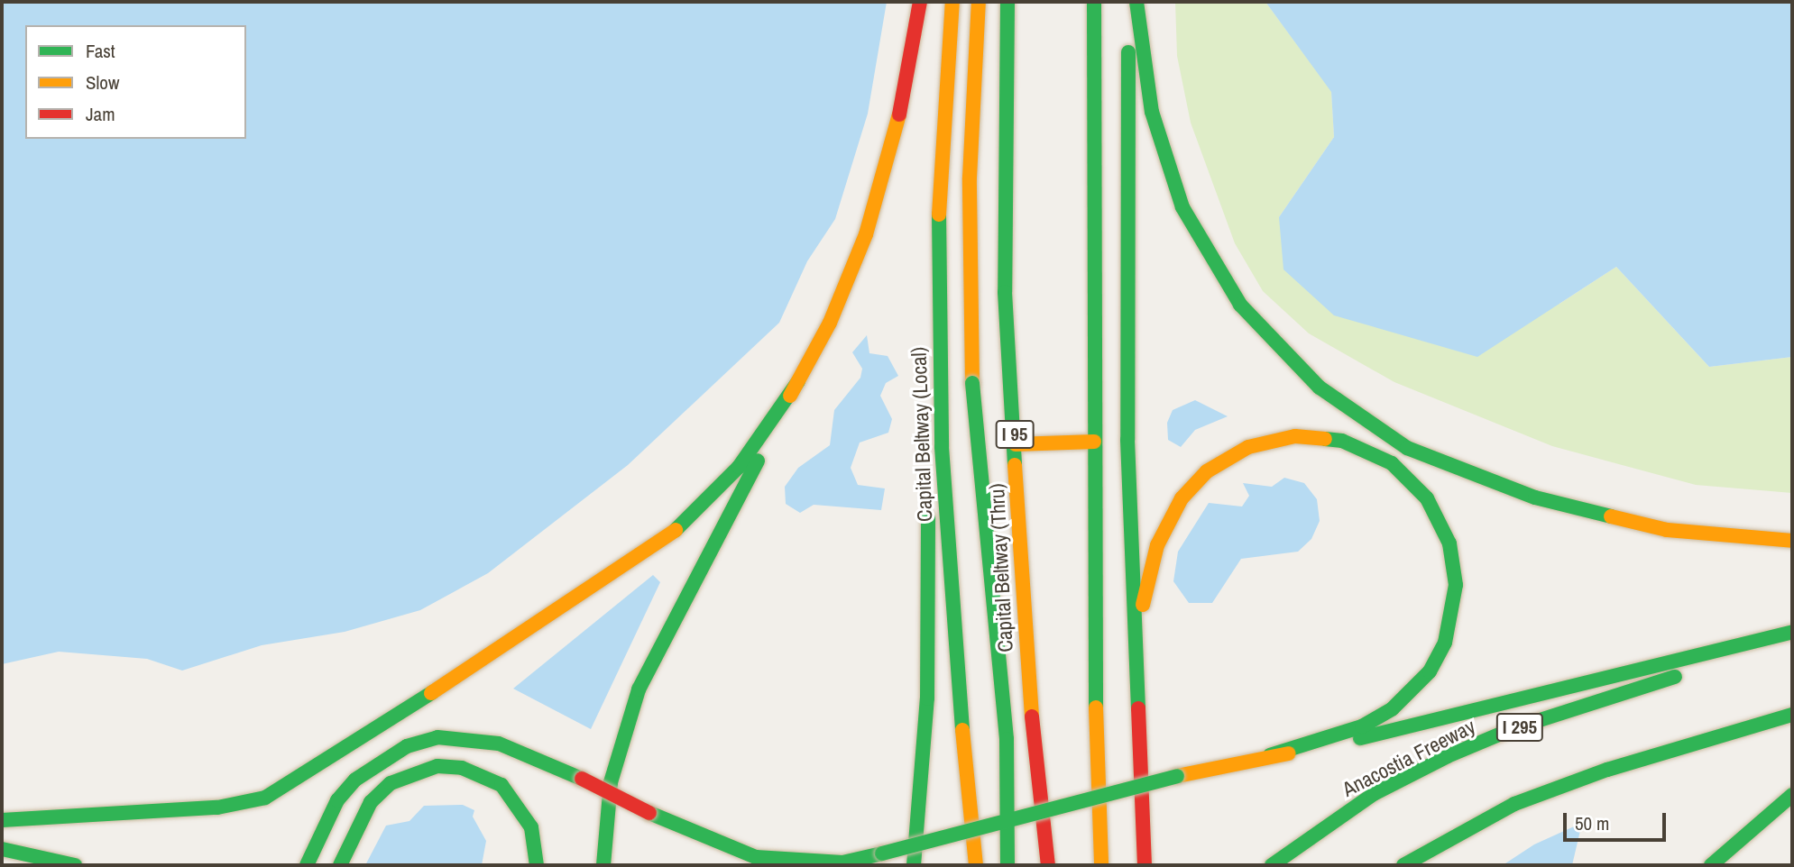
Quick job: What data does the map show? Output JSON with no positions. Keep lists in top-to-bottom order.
{
  "streets": {
    "highway": [
      "Capital Beltway (Local)",
      "I 95",
      "Capital Beltway (Thru)",
      "I 295",
      "Anacostia Freeway"
    ]
  },
  "legend": ["Fast", "Slow", "Jam"],
  "scale_bar": "50 m"
}
